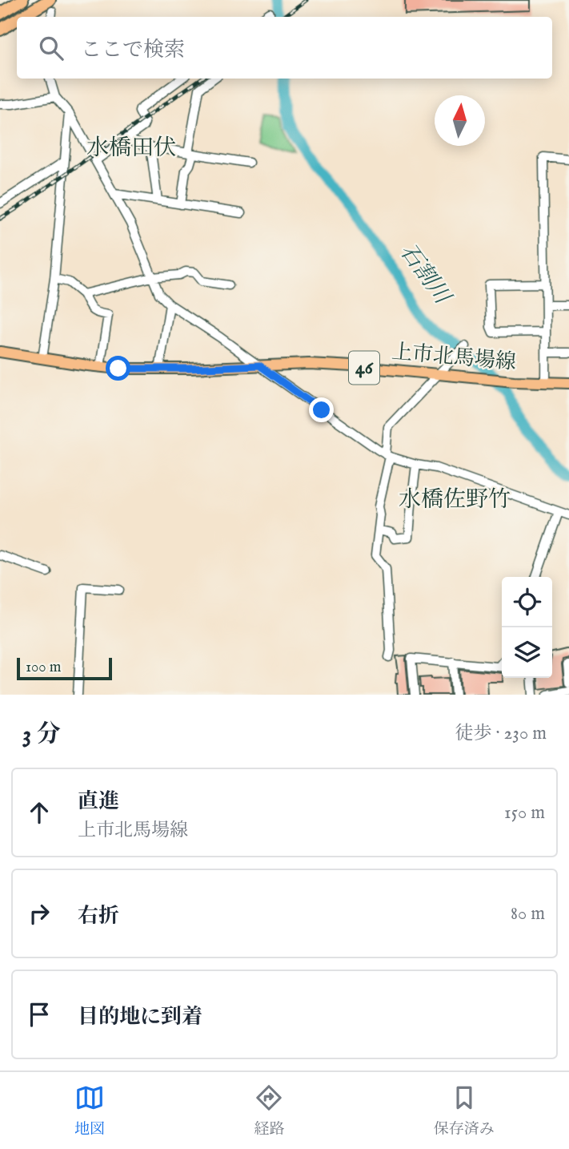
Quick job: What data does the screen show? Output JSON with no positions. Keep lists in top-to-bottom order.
{
  "streets": {
    "main road": ["上市北馬場線", "46"]
  },
  "districts": ["水橋田伏", "水橋佐野竹"],
  "water": ["石割川"],
  "scale_bar": "100 m",
  "north": "top",
  "page": {
    "search": "ここで検索",
    "scale": "100 m",
    "heading": ["3 分", "徒歩 · 230 m"],
    "list": [
      ["直進", "上市北馬場線", "150 m"],
      ["右折", "80 m"],
      "目的地に到着"
    ],
    "nav": ["地図", "経路", "保存済み"]
  }
}
